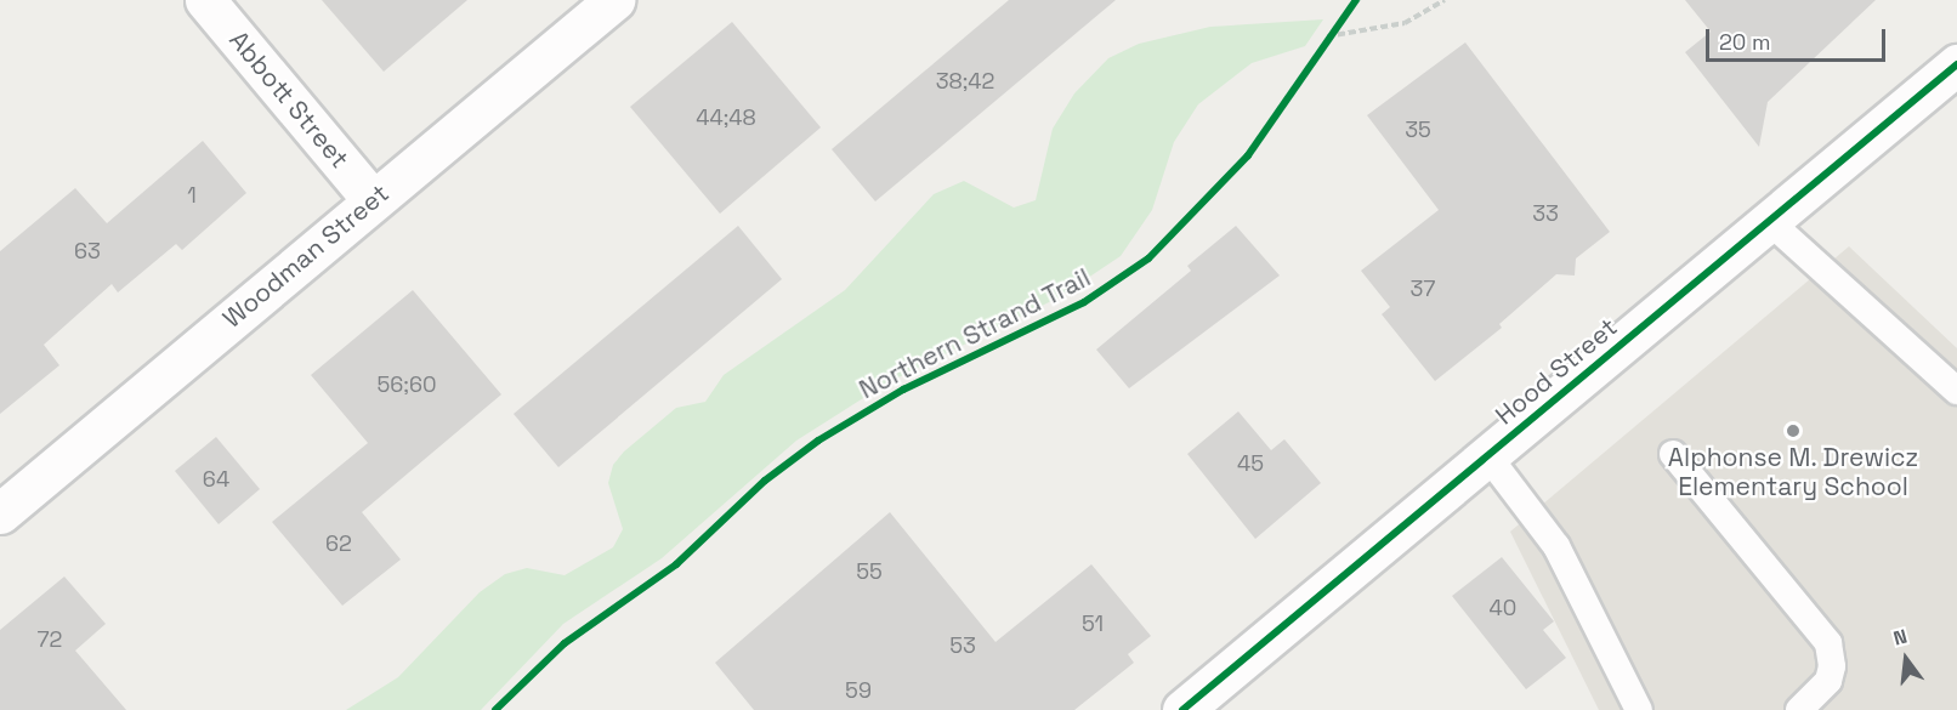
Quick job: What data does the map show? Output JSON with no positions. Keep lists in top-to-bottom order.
{
  "streets": {
    "street": ["Abbott Street", "Woodman Street", "Hood Street"],
    "cycle path": ["Northern Strand Trail"]
  },
  "crossings": [
    ["Abbott Street", "Woodman Street"]
  ],
  "places": ["Alphonse M. Drewicz Elementary School"],
  "house_numbers": [
    "38;42",
    "44;48",
    "35",
    "1",
    "33",
    "63",
    "37",
    "56;60",
    "45",
    "64",
    "62",
    "55",
    "40",
    "51",
    "72",
    "53",
    "59"
  ],
  "scale_bar": "20 m",
  "north": "top"
}
